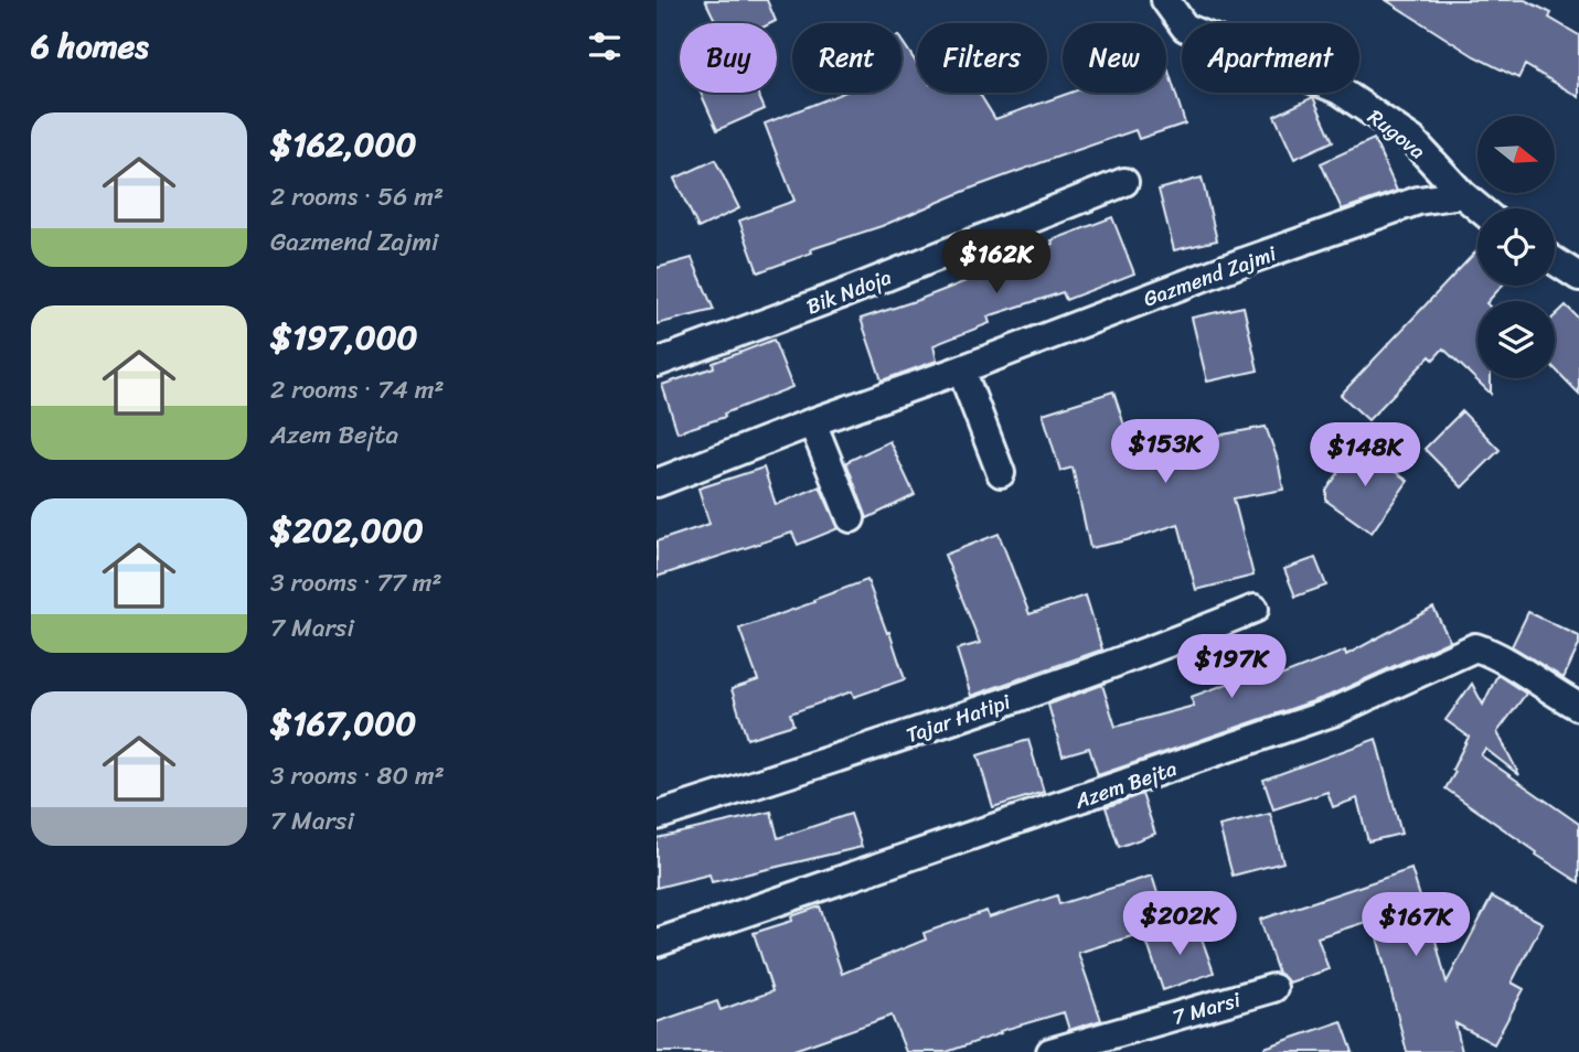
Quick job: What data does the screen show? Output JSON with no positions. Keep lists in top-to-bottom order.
{
  "streets": {
    "street": [
      "Rugova",
      "Gazmend Zajmi",
      "Bik Ndoja",
      "Tajar Hatipi",
      "Azem Bejta",
      "7 Marsi"
    ]
  },
  "crossings": [
    ["Rugova", "Gazmend Zajmi"]
  ],
  "north": "right",
  "page": {
    "heading": "6 homes",
    "chip": [
      "Buy",
      "Rent",
      "Filters",
      "New",
      "Apartment"
    ],
    "list": [
      {
        "name": "$162,000",
        "note": "2 rooms · 56 m² · Gazmend Zajmi"
      },
      {
        "name": "$197,000",
        "note": "2 rooms · 74 m² · Azem Bejta"
      },
      {
        "name": "$202,000",
        "note": "3 rooms · 77 m² · 7 Marsi"
      },
      {
        "name": "$167,000",
        "note": "3 rooms · 80 m² · 7 Marsi"
      }
    ],
    "price": [
      "$162K",
      "$153K",
      "$148K",
      "$197K",
      "$202K",
      "$167K"
    ]
  }
}
